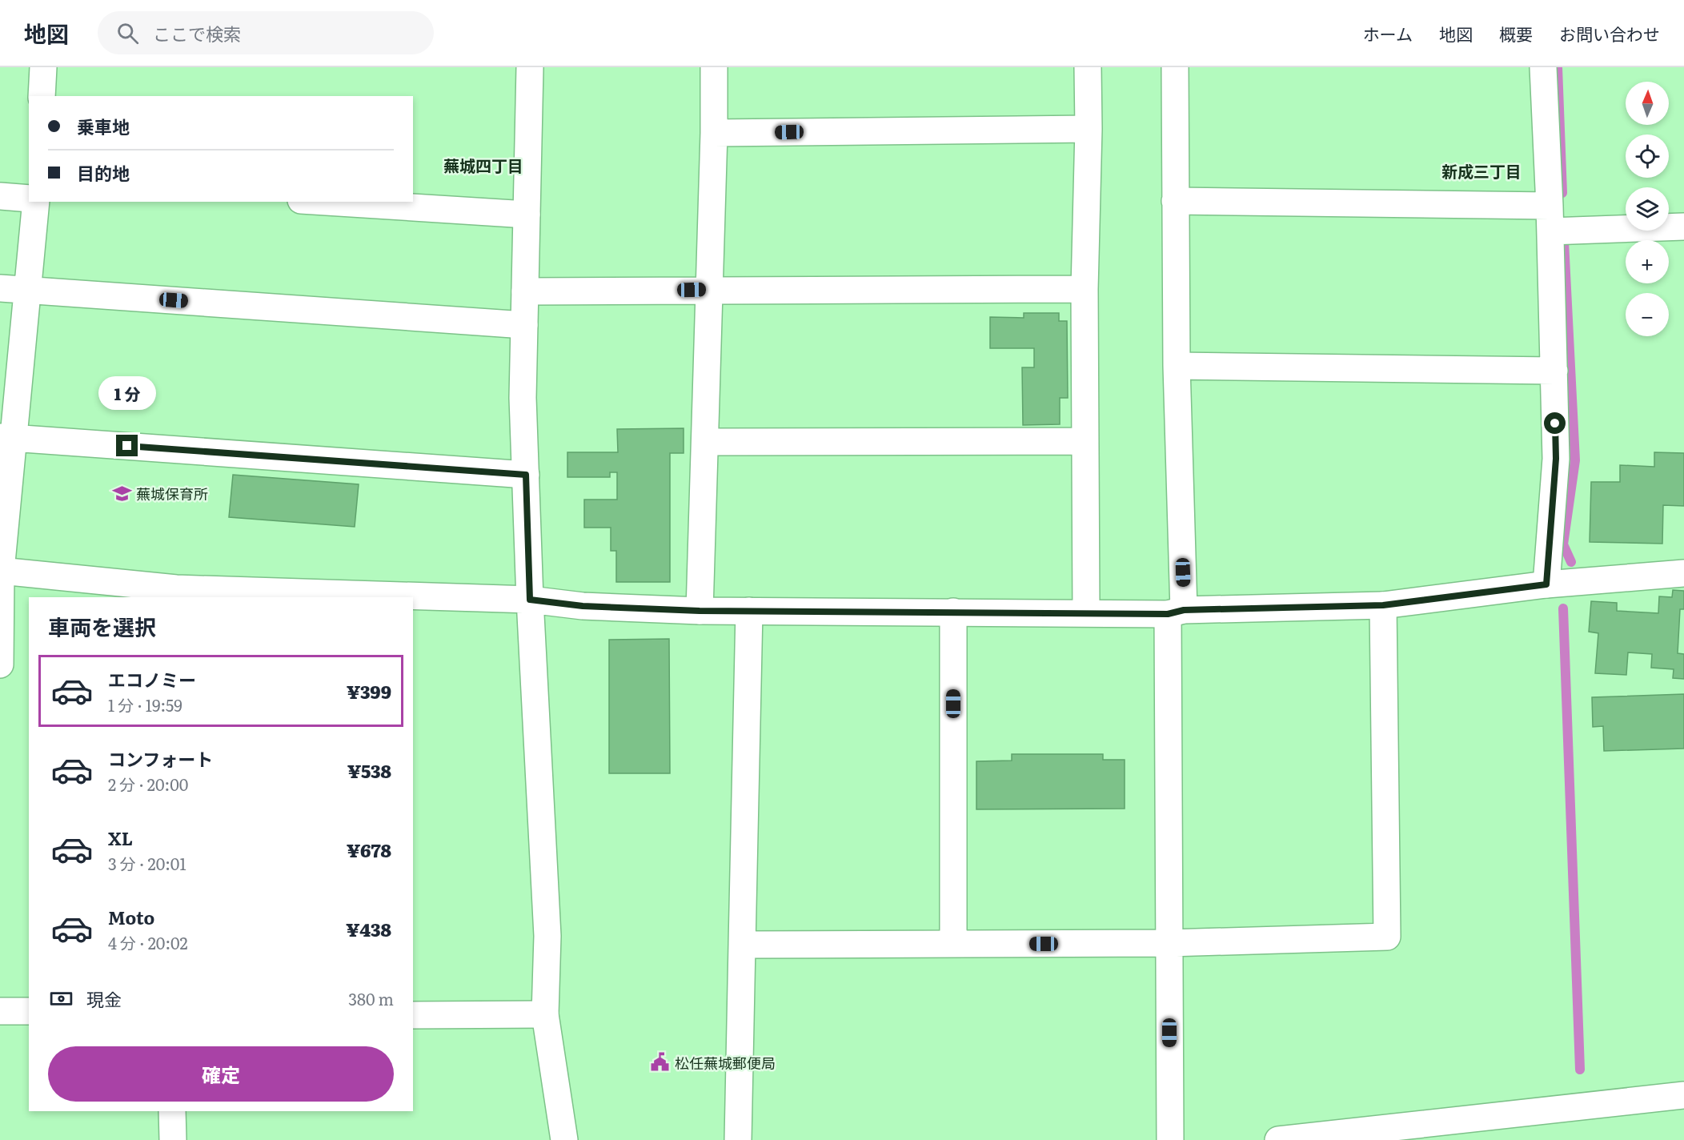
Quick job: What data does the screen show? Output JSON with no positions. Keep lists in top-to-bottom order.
{
  "districts": ["蕪城四丁目", "新成三丁目"],
  "places": {
    "school or university": ["蕪城保育所"],
    "public building": ["松任蕪城郵便局"]
  },
  "north": "top",
  "page": {
    "header": "地図",
    "search": "ここで検索",
    "nav": [
      "ホーム",
      "地図",
      "概要",
      "お問い合わせ"
    ],
    "map_buttons": ["+", "−"],
    "banner": ["乗車地", "目的地"],
    "bubble": "1 分",
    "heading": "車両を選択",
    "list": [
      {
        "name": "エコノミー",
        "note": "1 分 · 19:59",
        "value": "¥399"
      },
      {
        "name": "コンフォート",
        "note": "2 分 · 20:00",
        "value": "¥538"
      },
      {
        "name": "XL",
        "note": "3 分 · 20:01",
        "value": "¥678"
      },
      {
        "name": "Moto",
        "note": "4 分 · 20:02",
        "value": "¥438"
      }
    ],
    "pay": ["現金", "380 m"],
    "buttons": "確定"
  }
}
